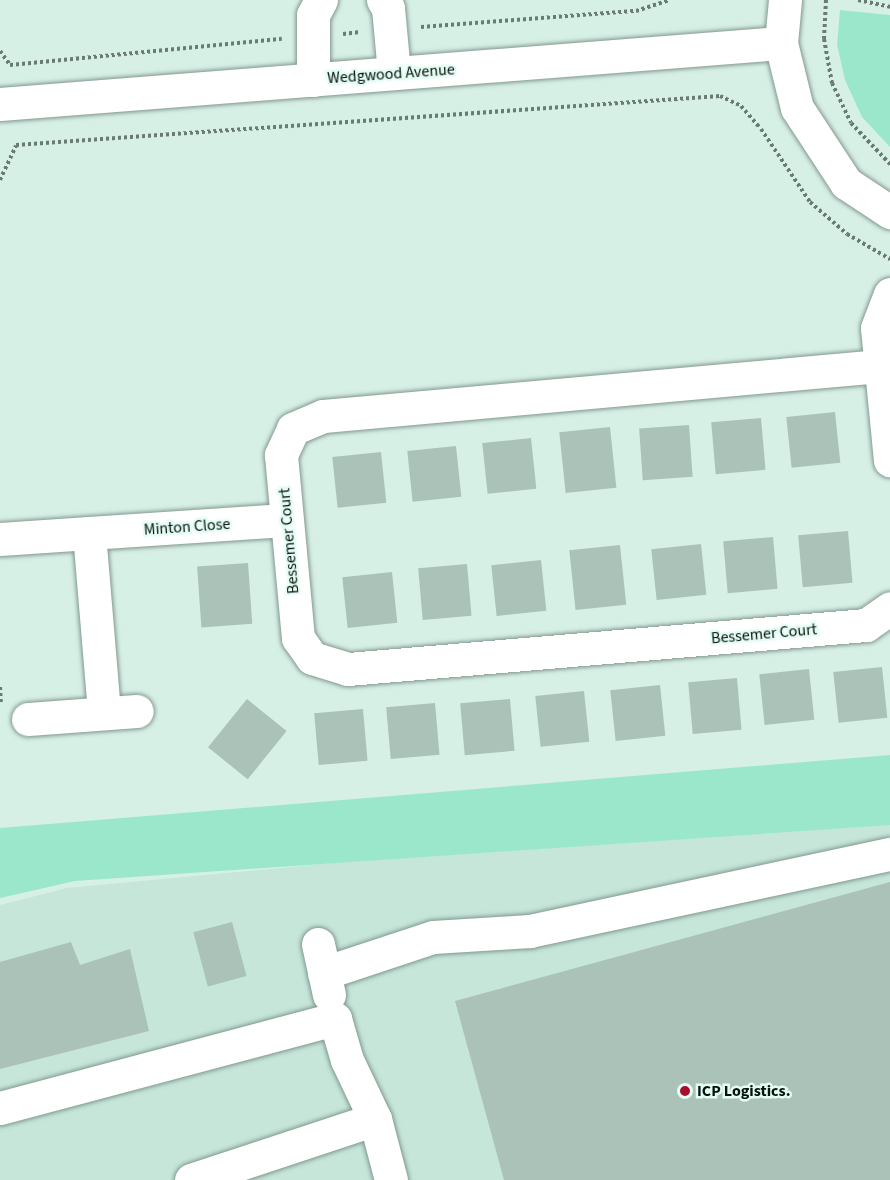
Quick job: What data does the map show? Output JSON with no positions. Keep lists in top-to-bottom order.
{
  "streets": {
    "street": ["Wedgwood Avenue", "Minton Close", "Bessemer Court"]
  },
  "crossings": [
    ["Minton Close", "Bessemer Court"]
  ],
  "places": ["ICP Logistics."]
}
